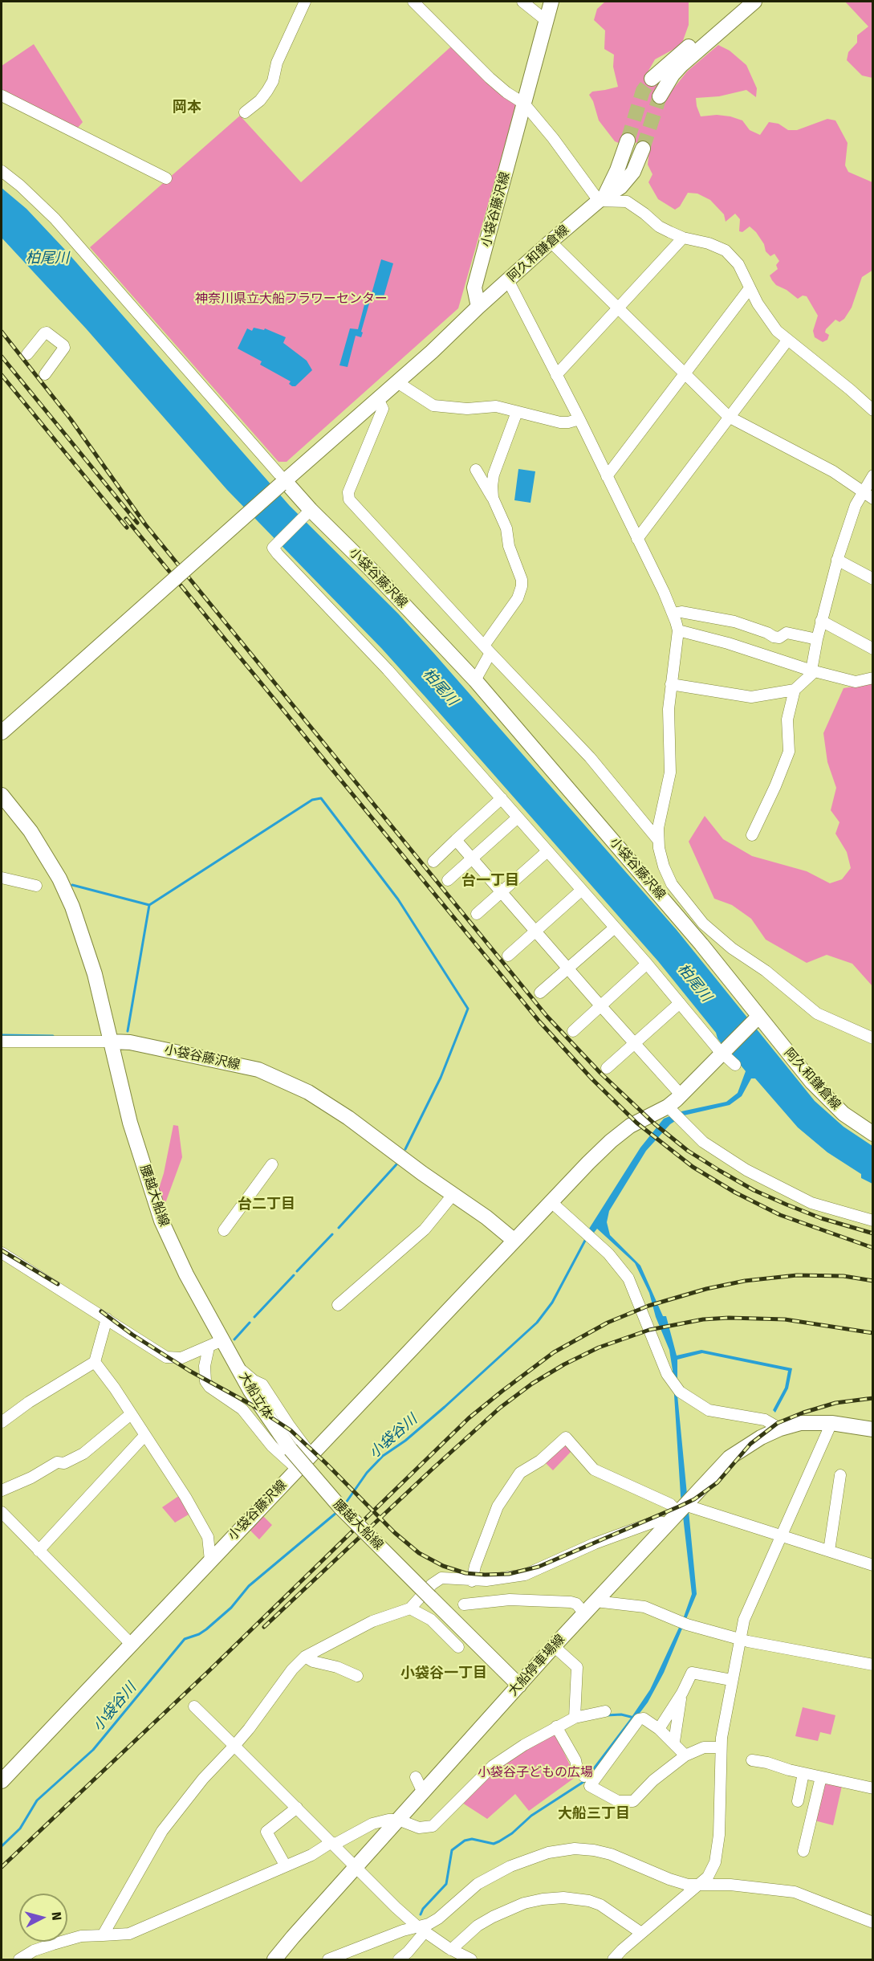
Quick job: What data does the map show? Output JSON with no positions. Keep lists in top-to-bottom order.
{
  "streets": {
    "main road": [
      "小袋谷藤沢線",
      "阿久和鎌倉線",
      "腰越大船線",
      "大船立体",
      "大船停車場線"
    ]
  },
  "crossings": [
    ["小袋谷藤沢線", "阿久和鎌倉線"],
    ["小袋谷藤沢線", "腰越大船線"],
    ["腰越大船線", "大船立体"],
    ["腰越大船線", "大船停車場線"]
  ],
  "districts": [
    "岡本",
    "台一丁目",
    "台二丁目",
    "小袋谷一丁目",
    "大船三丁目"
  ],
  "water": ["柏尾川", "小袋谷川"],
  "parks": ["神奈川県立大船フラワーセンター", "小袋谷子どもの広場"],
  "north": "right"
}
